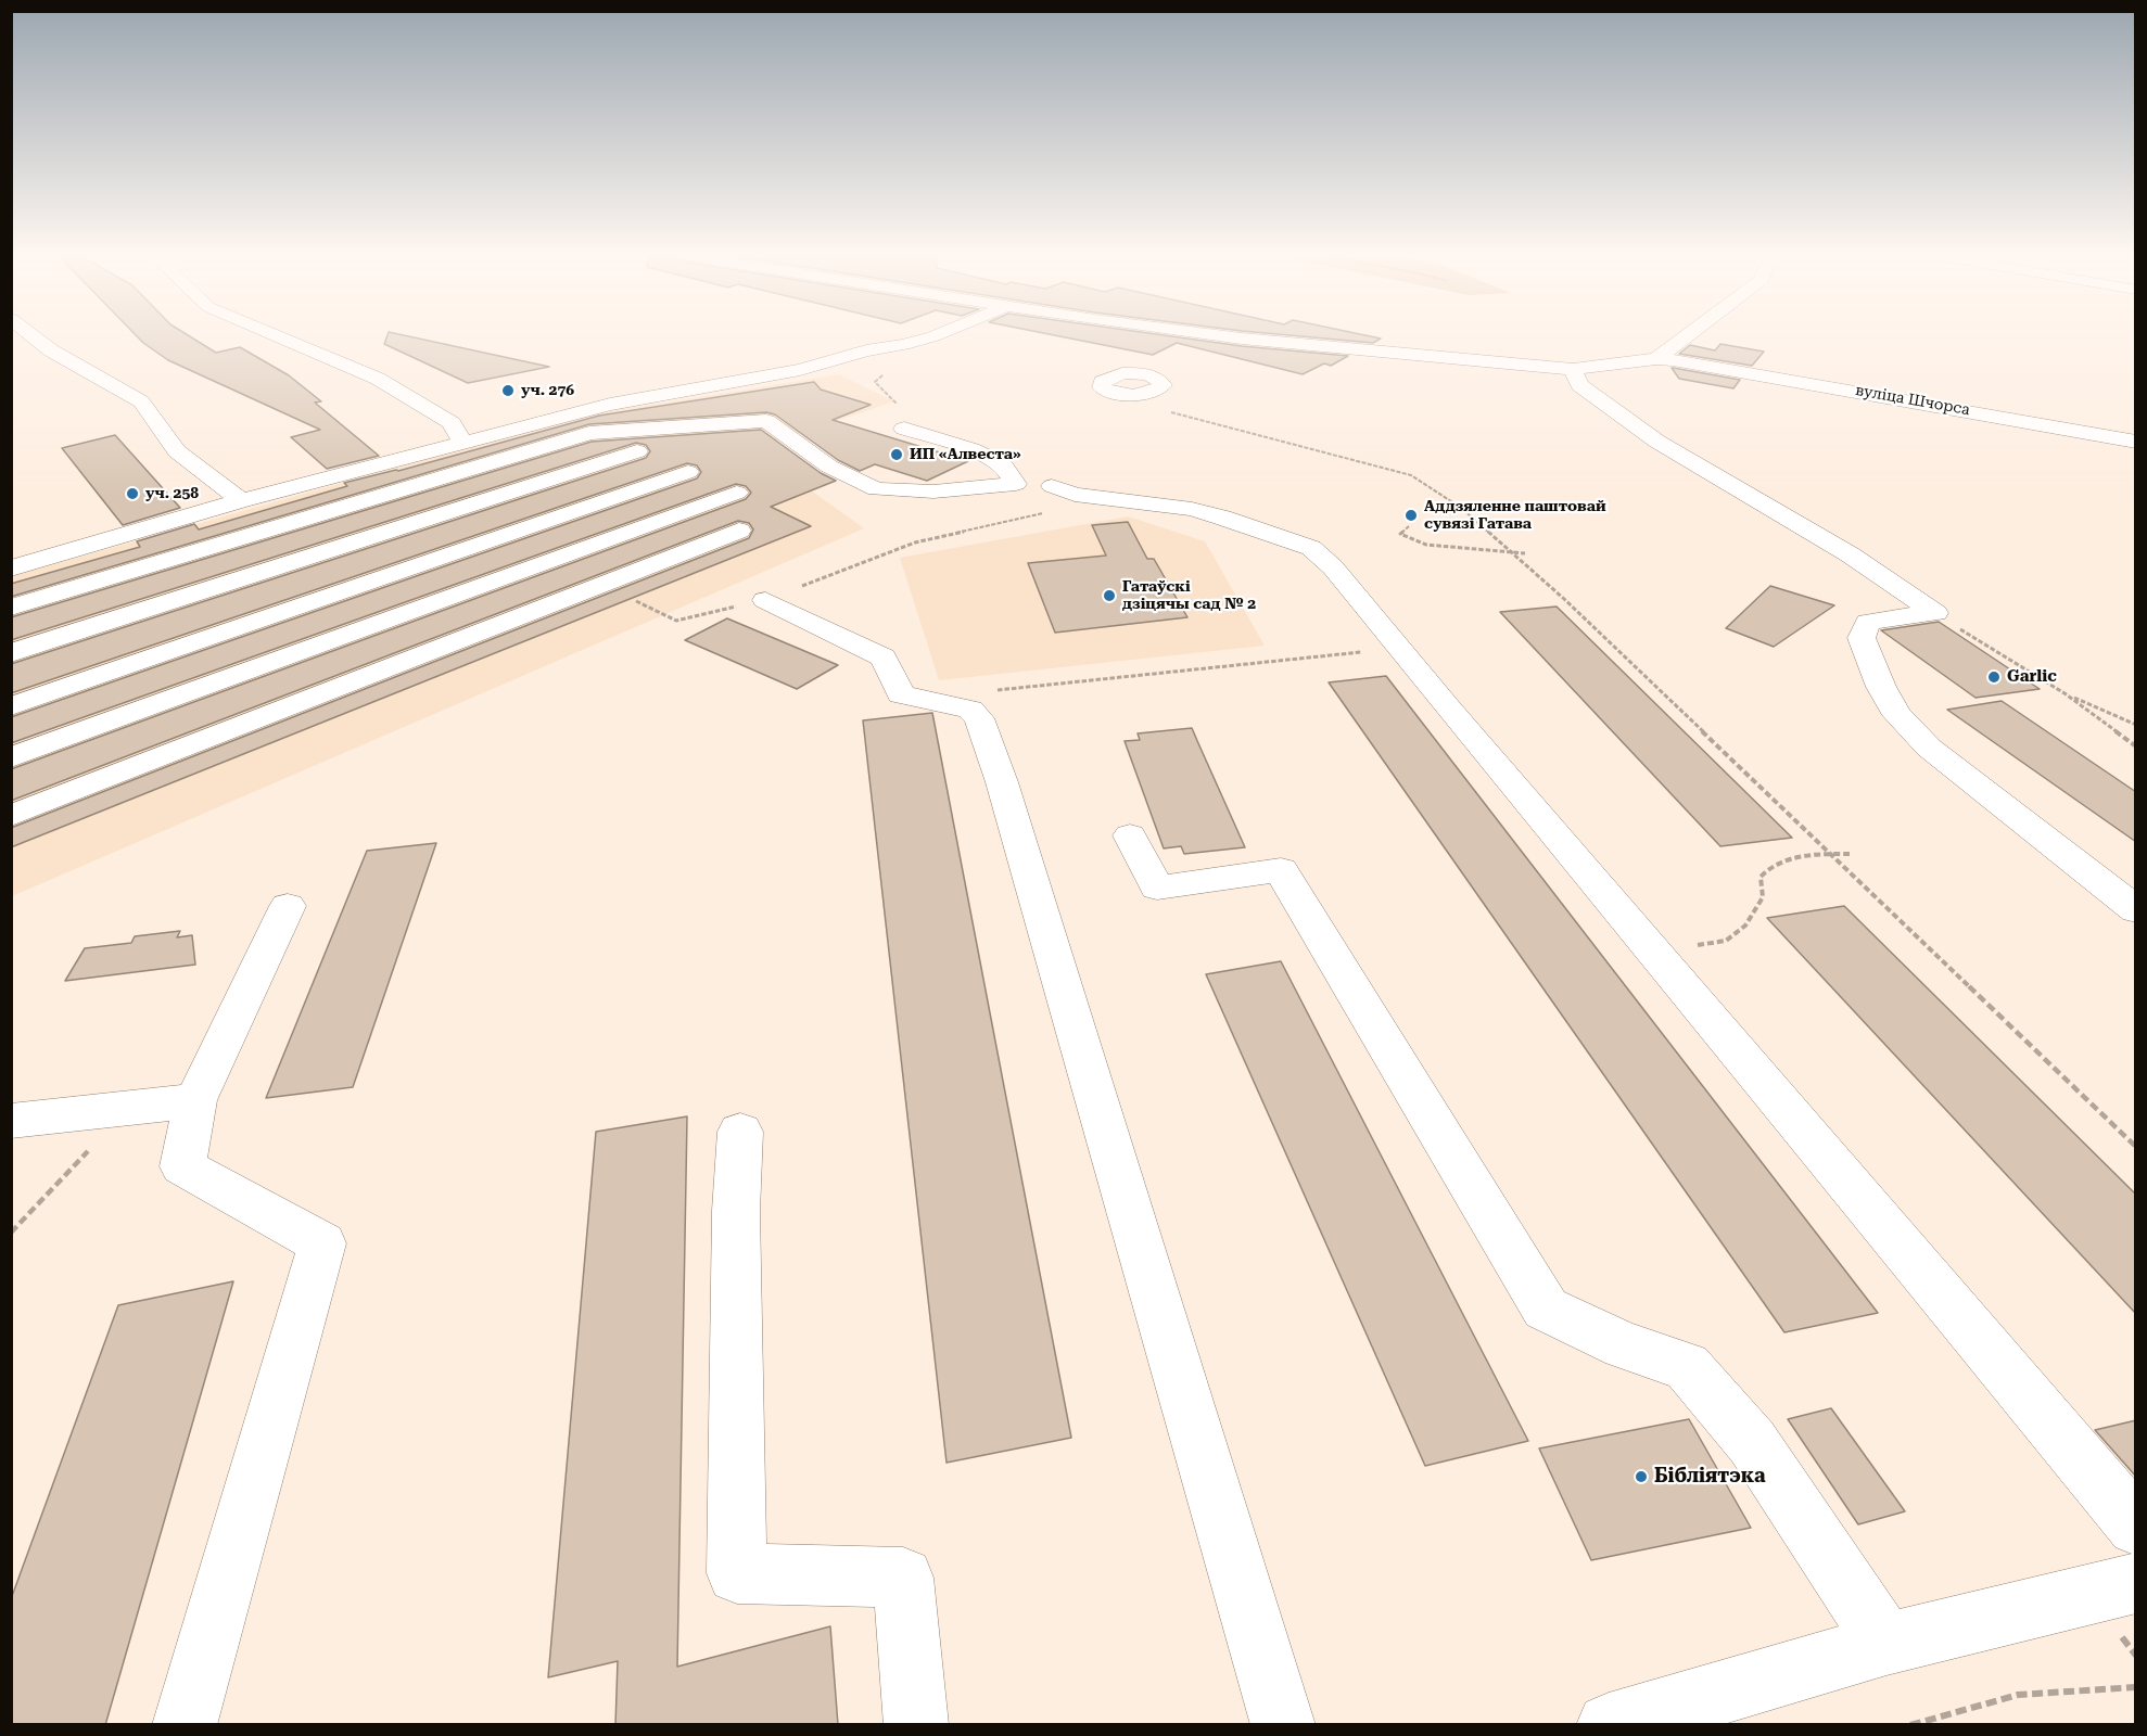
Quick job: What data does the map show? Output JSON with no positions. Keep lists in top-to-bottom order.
{
  "streets": {
    "street": ["вуліца Шчорса"]
  },
  "places": [
    "уч. 276",
    "ИП «Алвеста»",
    "уч. 258",
    "Аддзяленне паштовай сувязі Гатава",
    "Гатаўскі дзіцячы сад № 2",
    "Garlic",
    "Бібліятэка"
  ]
}
